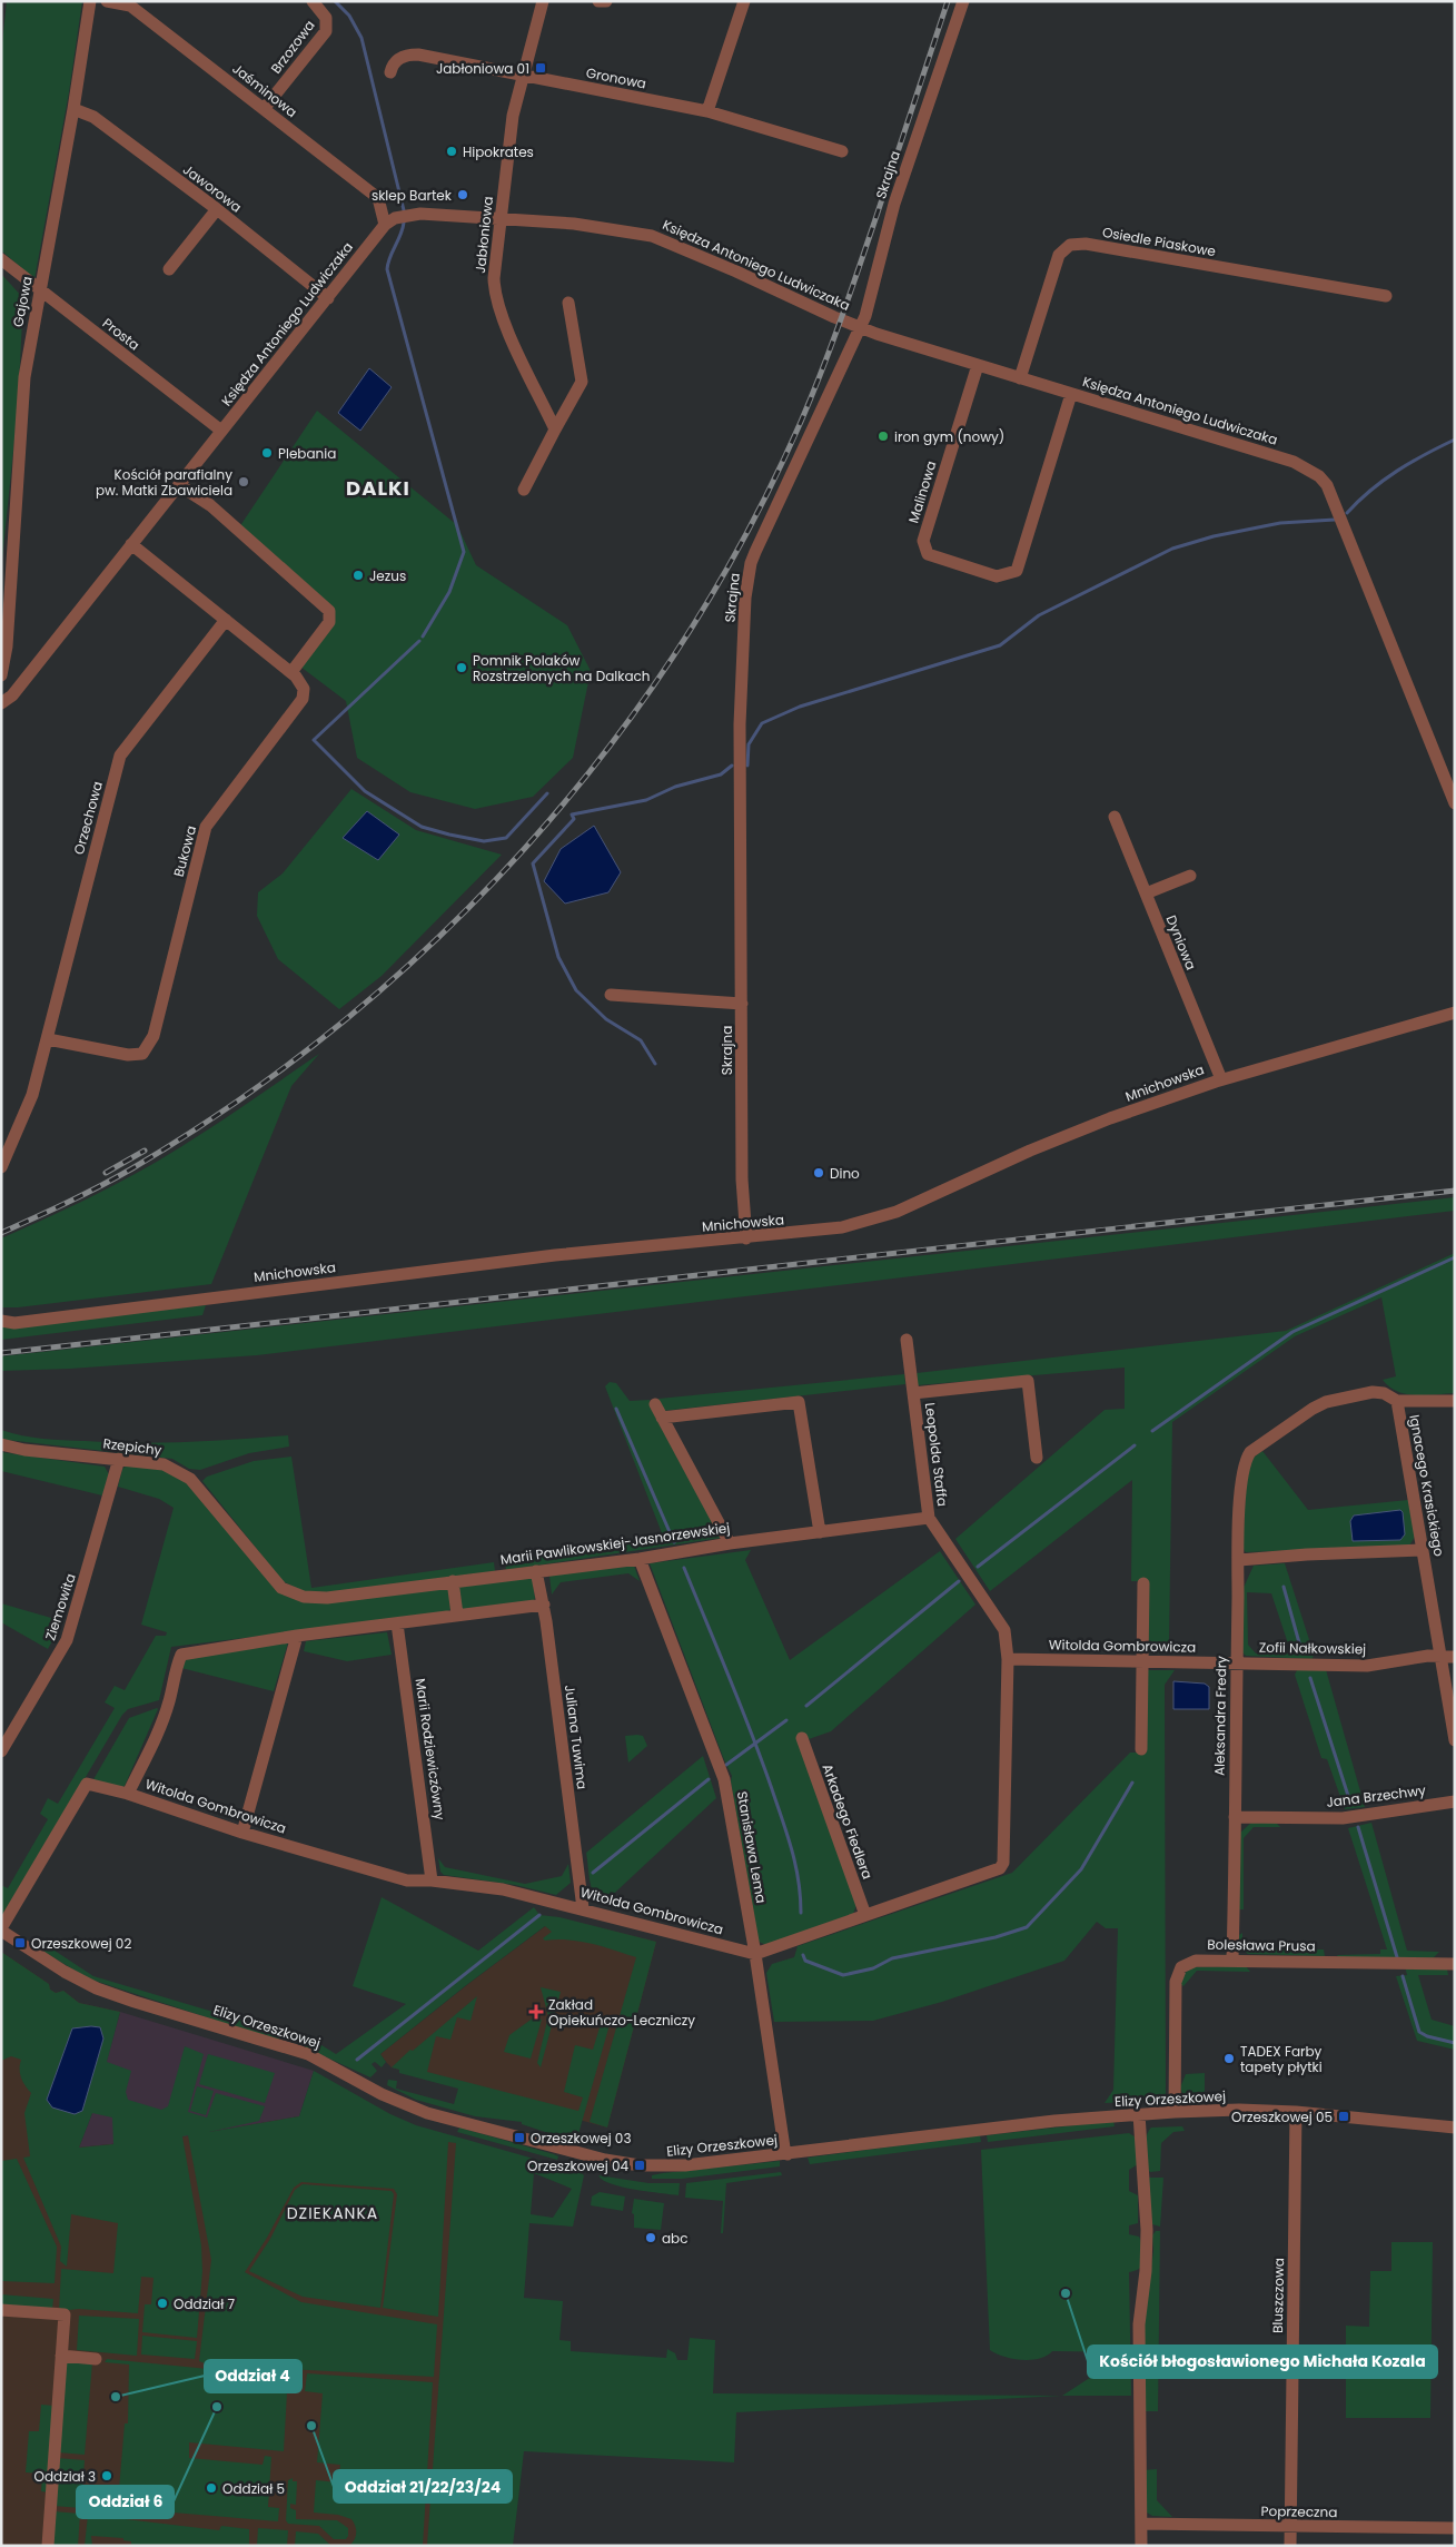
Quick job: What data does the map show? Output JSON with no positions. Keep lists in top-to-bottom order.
{
  "streets": {
    "street": [
      "Brzozowa",
      "Gronowa",
      "Jaśminowa",
      "Skrajna",
      "Jaworowa",
      "Jabłoniowa",
      "Osiedle Piaskowe",
      "Księdza Antoniego Ludwiczaka",
      "Gajowa",
      "Prosta",
      "Malinowa",
      "Orzechowa",
      "Bukowa",
      "Dyniowa",
      "Mnichowska",
      "Rzepichy",
      "Leopolda Staffa",
      "Ignacego Krasickiego",
      "Marii Pawlikowskiej-Jasnorzewskiej",
      "Ziemowita",
      "Witolda Gombrowicza",
      "Zofii Nałkowskiej",
      "Aleksandra Fredry",
      "Juliana Tuwima",
      "Marii Rodziewiczówny",
      "Jana Brzechwy",
      "Arkadego Fiedlera",
      "Stanisława Lema",
      "Bolesława Prusa",
      "Elizy Orzeszkowej",
      "Bluszczowa",
      "Poprzeczna"
    ]
  },
  "crossings": [
    ["Brzozowa", "Jaśminowa"],
    ["Gronowa", "Jabłoniowa"],
    ["Jaśminowa", "Księdza Antoniego Ludwiczaka"],
    ["Skrajna", "Księdza Antoniego Ludwiczaka"],
    ["Skrajna", "Mnichowska"],
    ["Jaworowa", "Księdza Antoniego Ludwiczaka"],
    ["Jaworowa", "Gajowa"],
    ["Jabłoniowa", "Księdza Antoniego Ludwiczaka"],
    ["Osiedle Piaskowe", "Księdza Antoniego Ludwiczaka"],
    ["Księdza Antoniego Ludwiczaka", "Prosta"],
    ["Księdza Antoniego Ludwiczaka", "Malinowa"],
    ["Gajowa", "Prosta"],
    ["Orzechowa", "Bukowa"],
    ["Dyniowa", "Mnichowska"],
    ["Rzepichy", "Marii Pawlikowskiej-Jasnorzewskiej"],
    ["Rzepichy", "Ziemowita"],
    ["Leopolda Staffa", "Marii Pawlikowskiej-Jasnorzewskiej"],
    ["Ignacego Krasickiego", "Zofii Nałkowskiej"],
    ["Ignacego Krasickiego", "Aleksandra Fredry"],
    ["Marii Pawlikowskiej-Jasnorzewskiej", "Juliana Tuwima"],
    ["Marii Pawlikowskiej-Jasnorzewskiej", "Stanisława Lema"],
    ["Witolda Gombrowicza", "Zofii Nałkowskiej"],
    ["Witolda Gombrowicza", "Aleksandra Fredry"],
    ["Witolda Gombrowicza", "Juliana Tuwima"],
    ["Witolda Gombrowicza", "Marii Rodziewiczówny"],
    ["Witolda Gombrowicza", "Stanisława Lema"],
    ["Witolda Gombrowicza", "Elizy Orzeszkowej"],
    ["Zofii Nałkowskiej", "Aleksandra Fredry"],
    ["Aleksandra Fredry", "Jana Brzechwy"],
    ["Aleksandra Fredry", "Bolesława Prusa"],
    ["Stanisława Lema", "Elizy Orzeszkowej"],
    ["Bolesława Prusa", "Elizy Orzeszkowej"],
    ["Elizy Orzeszkowej", "Bluszczowa"],
    ["Bluszczowa", "Poprzeczna"]
  ],
  "districts": ["DALKI", "DZIEKANKA"],
  "places": {
    "transit": [
      "Jabłoniowa 01",
      "Orzeszkowej 02",
      "Orzeszkowej 05",
      "Orzeszkowej 03",
      "Orzeszkowej 04"
    ],
    "other": [
      "Hipokrates",
      "sklep Bartek",
      "iron gym (nowy)",
      "Plebania",
      "Kościół parafialny pw. Matki Zbawiciela",
      "Jezus",
      "Pomnik Polaków Rozstrzelonych na Dalkach",
      "Dino",
      "TADEX Farby tapety płytki",
      "abc",
      "Kościół błogosławionego Michała Kozala",
      "Oddział 7",
      "Oddział 4",
      "Oddział 6",
      "Oddział 21/22/23/24",
      "Oddział 3",
      "Oddział 5"
    ],
    "health": ["Zakład Opiekuńczo-Leczniczy"]
  }
}
